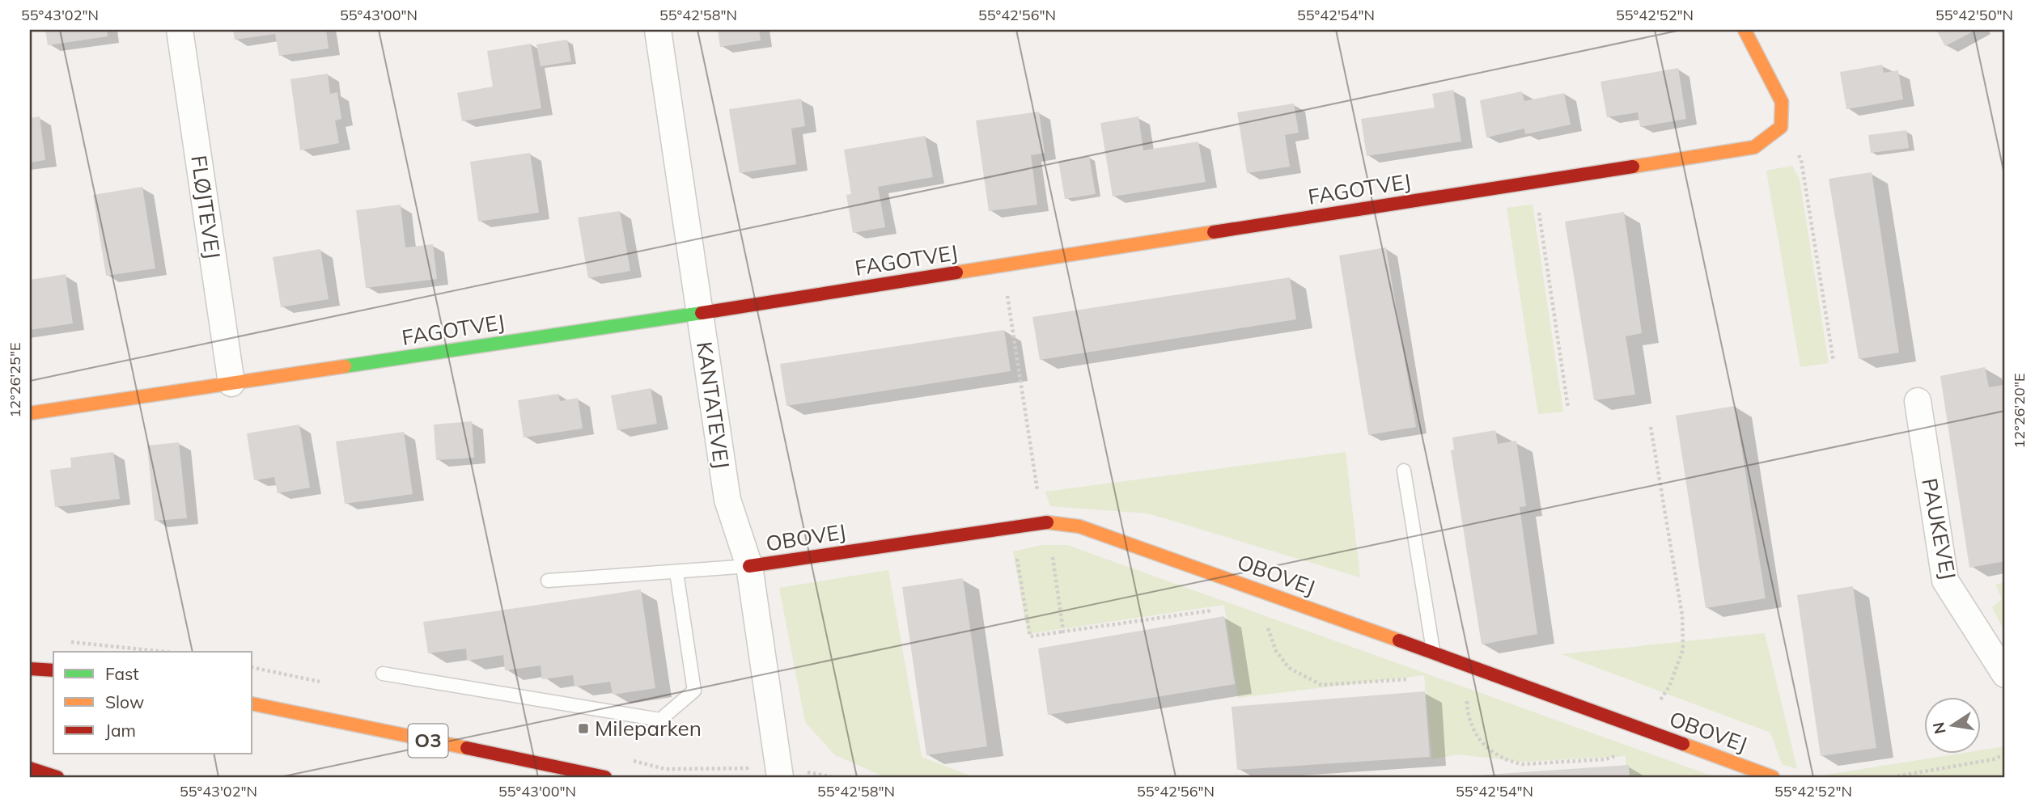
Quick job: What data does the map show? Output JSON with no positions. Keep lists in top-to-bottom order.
{
  "streets": {
    "street": [
      "FAGOTVEJ",
      "FLØJTEVEJ",
      "KANTATEVEJ",
      "PAUKEVEJ",
      "OBOVEJ",
      "O3"
    ]
  },
  "crossings": [
    ["FAGOTVEJ", "FLØJTEVEJ"],
    ["FAGOTVEJ", "KANTATEVEJ"],
    ["KANTATEVEJ", "OBOVEJ"]
  ],
  "places": {
    "transit": ["Mileparken"]
  },
  "legend": ["Fast", "Slow", "Jam"],
  "north": "left",
  "coordinates": [
    "55°43'02\"N",
    "55°43'00\"N",
    "55°42'58\"N",
    "55°42'56\"N",
    "55°42'54\"N",
    "55°42'52\"N",
    "55°42'50\"N",
    "12°26'25\"E",
    "12°26'20\"E"
  ]
}
